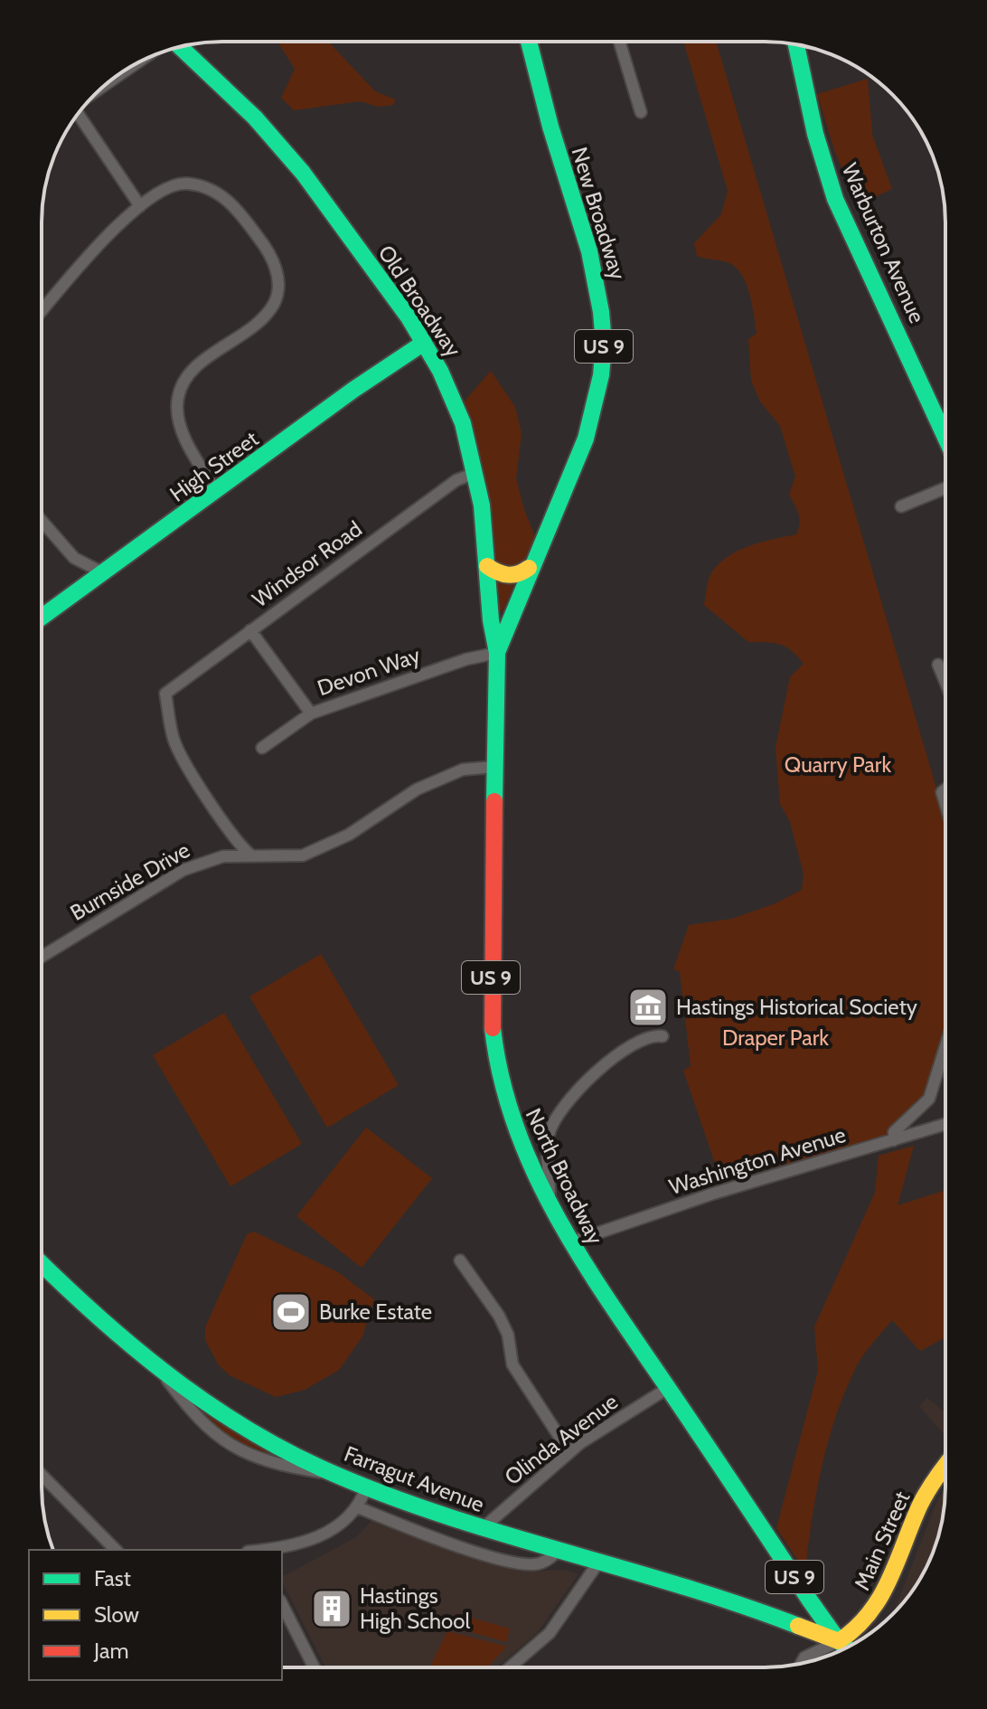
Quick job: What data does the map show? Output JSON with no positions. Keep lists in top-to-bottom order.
{
  "streets": {
    "main road": [
      "New Broadway",
      "Warburton Avenue",
      "Old Broadway",
      "US 9",
      "High Street",
      "North Broadway",
      "Farragut Avenue",
      "Main Street"
    ],
    "street": [
      "Windsor Road",
      "Devon Way",
      "Burnside Drive",
      "Washington Avenue",
      "Olinda Avenue"
    ]
  },
  "crossings": [
    ["New Broadway", "Old Broadway"],
    ["New Broadway", "Devon Way"],
    ["New Broadway", "North Broadway"],
    ["Old Broadway", "High Street"],
    ["Old Broadway", "Windsor Road"],
    ["Old Broadway", "Devon Way"],
    ["Old Broadway", "North Broadway"],
    ["Windsor Road", "Burnside Drive"],
    ["Devon Way", "North Broadway"],
    ["Burnside Drive", "North Broadway"],
    ["Washington Avenue", "North Broadway"],
    ["North Broadway", "Olinda Avenue"],
    ["North Broadway", "Farragut Avenue"],
    ["North Broadway", "Main Street"],
    ["Olinda Avenue", "Farragut Avenue"],
    ["Farragut Avenue", "Main Street"]
  ],
  "parks": ["Quarry Park", "Draper Park"],
  "places": {
    "museum": ["Hastings Historical Society"],
    "sports": ["Burke Estate"],
    "building": ["Hastings High School"]
  },
  "legend": ["Fast", "Slow", "Jam"]
}
